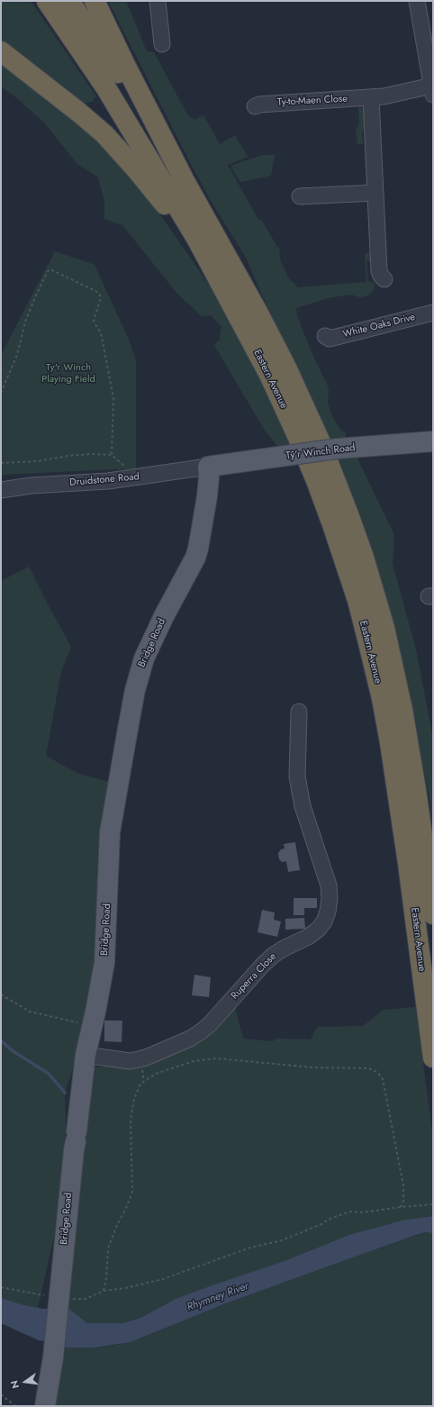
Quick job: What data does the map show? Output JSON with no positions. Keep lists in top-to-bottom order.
{
  "streets": {
    "highway": ["Eastern Avenue"],
    "main road": ["Tŷ'r Winch Road", "Bridge Road"],
    "street": [
      "Ty-to-Maen Close",
      "White Oaks Drive",
      "Druidstone Road",
      "Ruperra Close"
    ]
  },
  "crossings": [
    ["Tŷ'r Winch Road", "Druidstone Road"],
    ["Tŷ'r Winch Road", "Bridge Road"],
    ["Druidstone Road", "Bridge Road"],
    ["Bridge Road", "Ruperra Close"]
  ],
  "water": ["Rhymney River"],
  "parks": ["Ty'r Winch Playing Field"],
  "north": "left"
}
